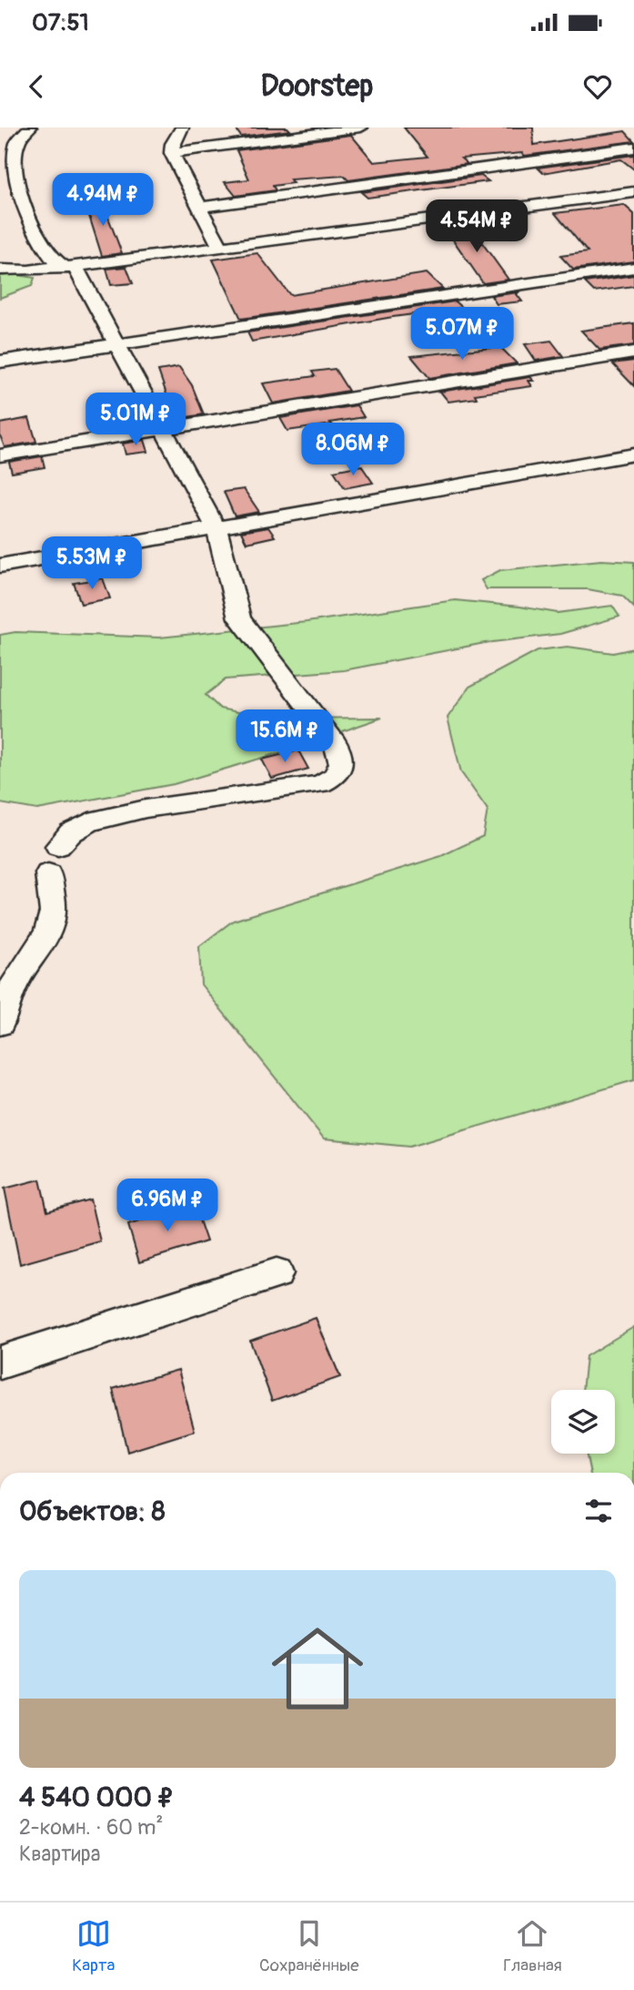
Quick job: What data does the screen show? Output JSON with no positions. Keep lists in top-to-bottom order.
{
  "page": {
    "status": "07:51",
    "header": "Doorstep",
    "price": [
      "4.94M ₽",
      "4.54M ₽",
      "5.07M ₽",
      "5.01M ₽",
      "8.06M ₽",
      "5.53M ₽",
      "15.6M ₽",
      "6.96M ₽"
    ],
    "heading": "Объектов: 8",
    "list": [
      {
        "name": "4 540 000 ₽",
        "note": "2-комн. · 60 m² · Квартира"
      }
    ],
    "tabs": ["Карта", "Сохранённые", "Главная"]
  }
}
